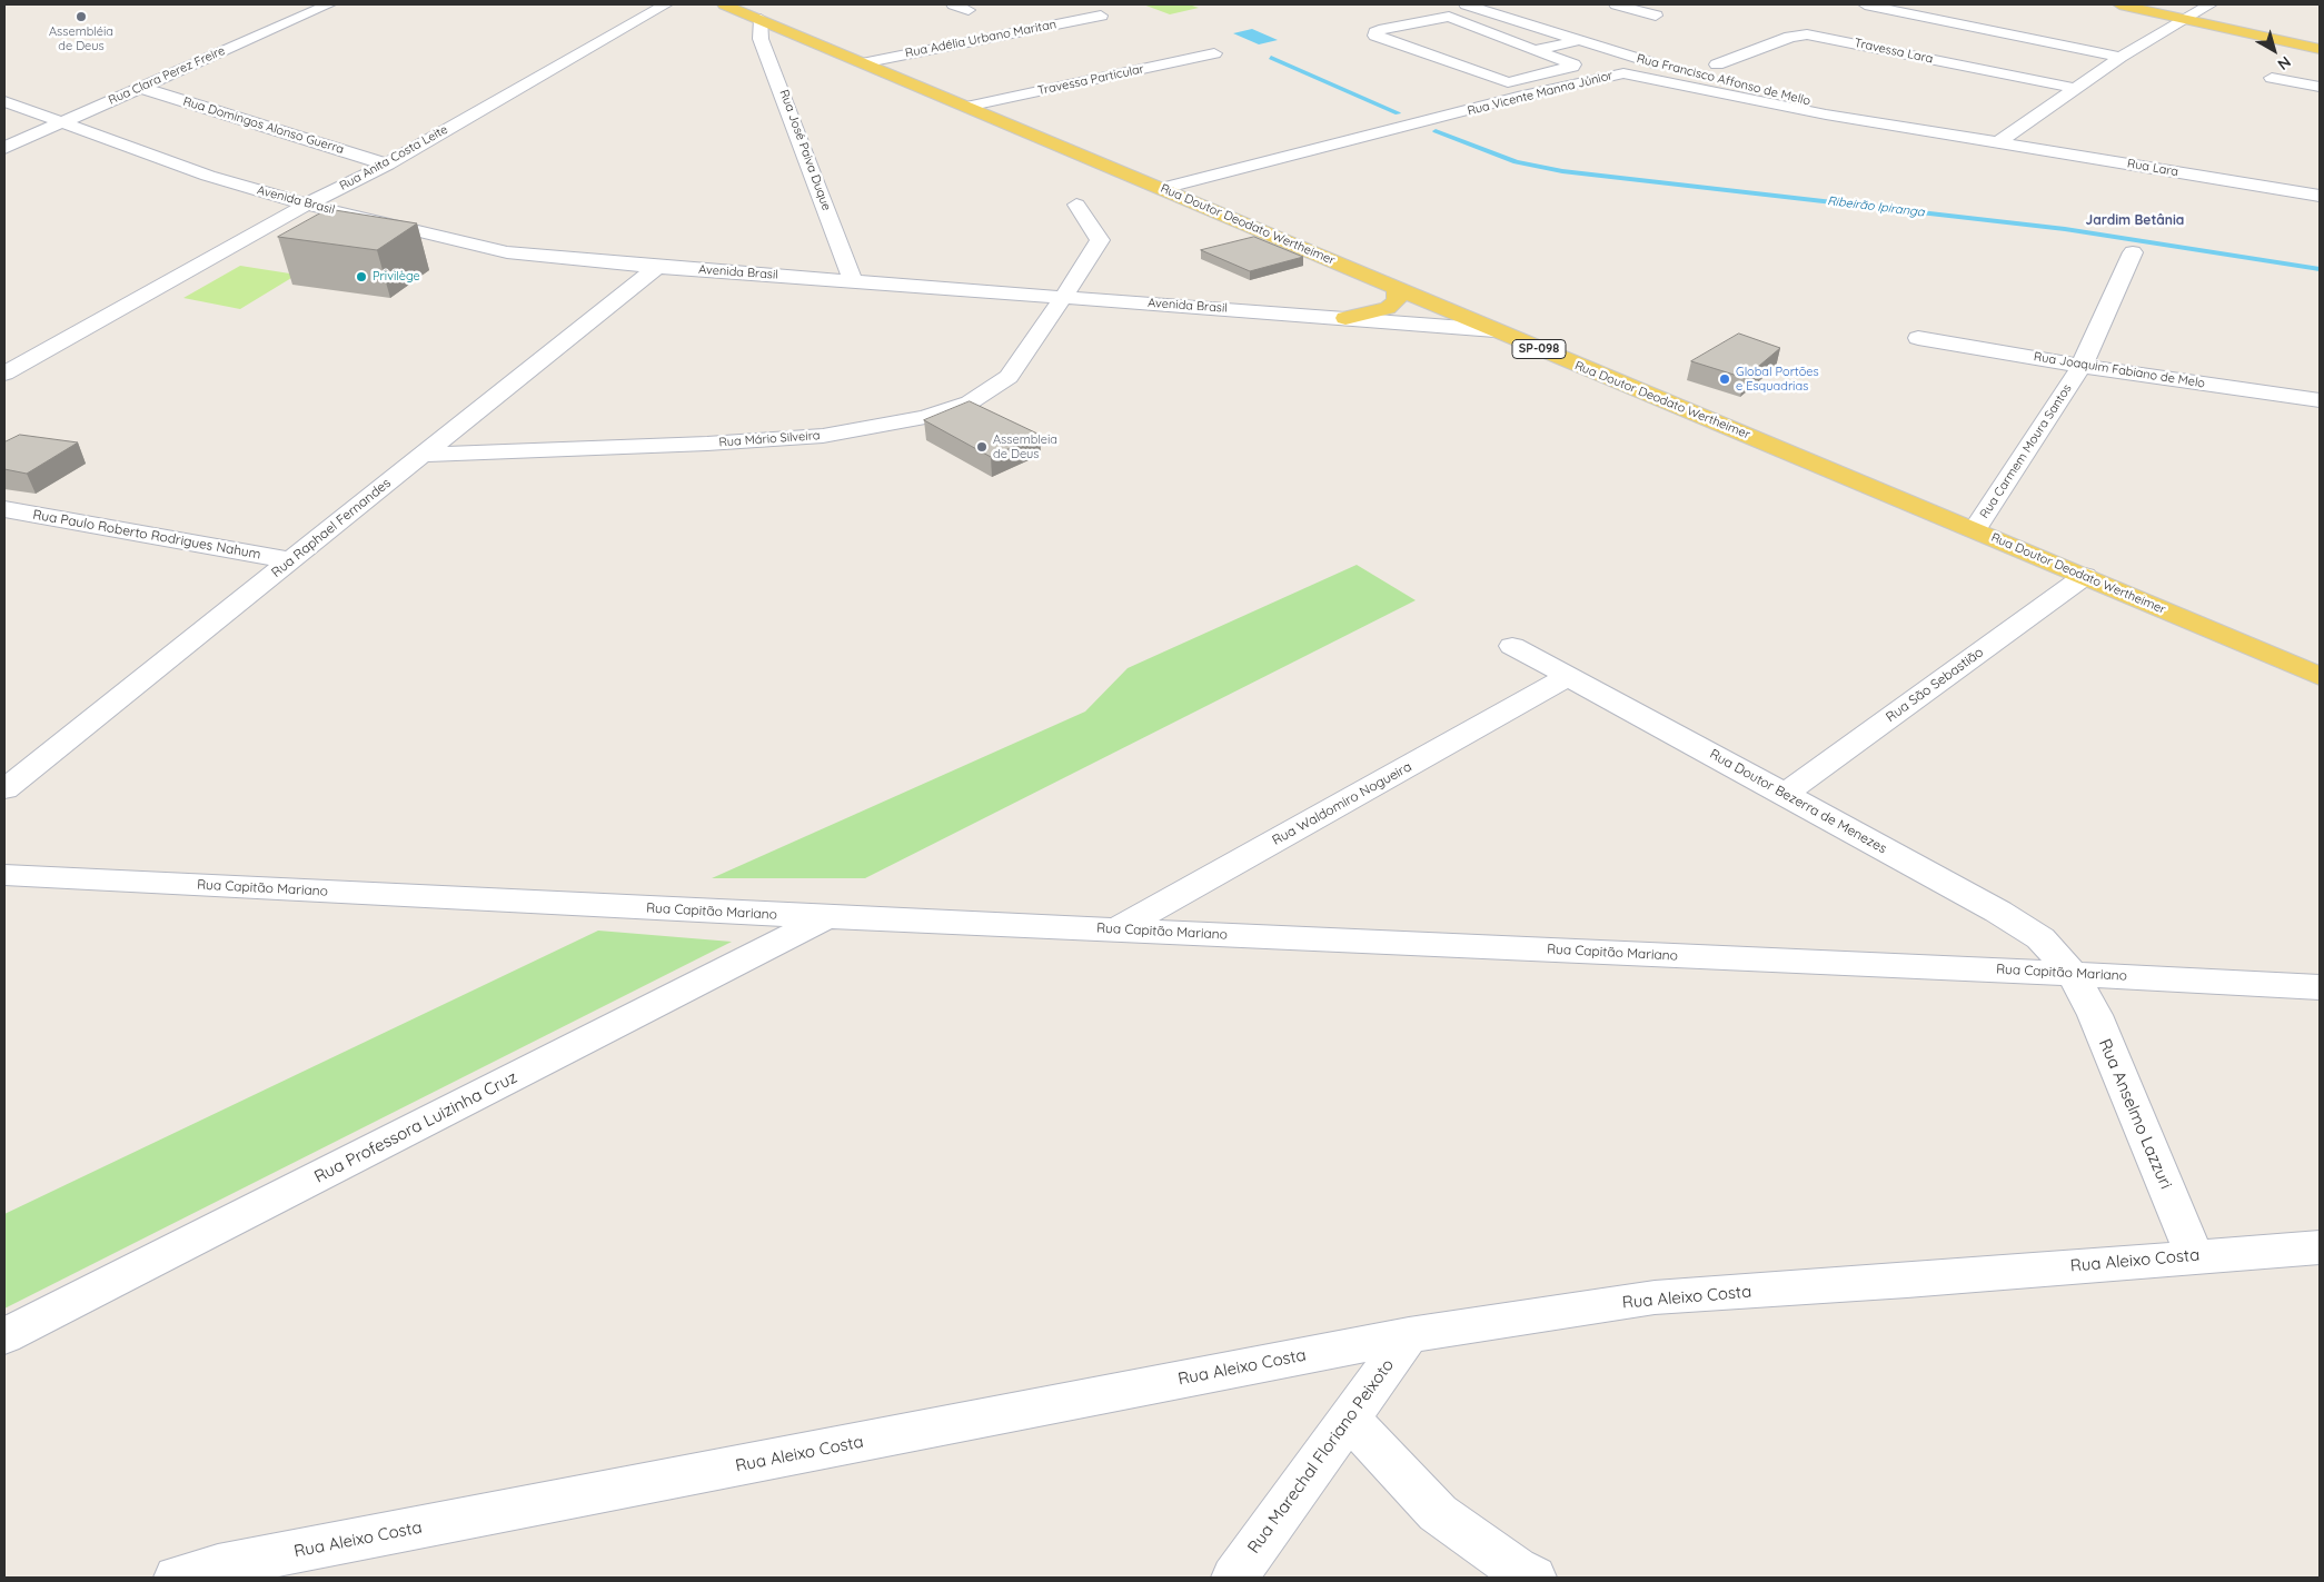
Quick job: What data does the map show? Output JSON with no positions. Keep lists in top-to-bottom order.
{
  "streets": {
    "main road": ["Rua Doutor Deodato Wertheimer", "SP-098"],
    "street": [
      "Rua Adélia Urbano Maritan",
      "Travessa Lara",
      "Rua Clara Perez Freire",
      "Travessa Particular",
      "Rua Francisco Affonso de Mello",
      "Rua Vicente Manna Júnior",
      "Rua Domingos Alonso Guerra",
      "Rua José Paiva Duque",
      "Rua Anita Costa Leite",
      "Rua Lara",
      "Avenida Brasil",
      "Rua Joaquim Fabiano de Melo",
      "Rua Mário Silveira",
      "Rua Carmem Moura Santos",
      "Rua Raphael Fernandes",
      "Rua Paulo Roberto Rodrigues Nahum",
      "Rua São Sebastião",
      "Rua Doutor Bezerra de Menezes",
      "Rua Waldomiro Nogueira",
      "Rua Capitão Mariano",
      "Rua Anselmo Lazzuri",
      "Rua Professora Luizinha Cruz",
      "Rua Aleixo Costa",
      "Rua Marechal Floriano Peixoto"
    ]
  },
  "crossings": [
    ["Rua Adélia Urbano Maritan", "Rua Doutor Deodato Wertheimer"],
    ["Rua Clara Perez Freire", "Rua Domingos Alonso Guerra"],
    ["Rua Clara Perez Freire", "Avenida Brasil"],
    ["Travessa Particular", "Rua Doutor Deodato Wertheimer"],
    ["Rua Francisco Affonso de Mello", "Rua Vicente Manna Júnior"],
    ["Rua Francisco Affonso de Mello", "Rua Lara"],
    ["Rua Vicente Manna Júnior", "Rua Lara"],
    ["Rua Vicente Manna Júnior", "Rua Doutor Deodato Wertheimer"],
    ["Rua Domingos Alonso Guerra", "Rua Anita Costa Leite"],
    ["Rua José Paiva Duque", "Avenida Brasil"],
    ["Rua José Paiva Duque", "Rua Doutor Deodato Wertheimer"],
    ["Rua José Paiva Duque", "SP-098"],
    ["Rua Anita Costa Leite", "Avenida Brasil"],
    ["Avenida Brasil", "Rua Doutor Deodato Wertheimer"],
    ["Avenida Brasil", "Rua Mário Silveira"],
    ["Avenida Brasil", "Rua Raphael Fernandes"],
    ["Rua Doutor Deodato Wertheimer", "SP-098"],
    ["Rua Doutor Deodato Wertheimer", "Rua Carmem Moura Santos"],
    ["Rua Doutor Deodato Wertheimer", "Rua São Sebastião"],
    ["Rua Joaquim Fabiano de Melo", "Rua Carmem Moura Santos"],
    ["Rua Mário Silveira", "Rua Raphael Fernandes"],
    ["Rua Raphael Fernandes", "Rua Paulo Roberto Rodrigues Nahum"],
    ["Rua São Sebastião", "Rua Doutor Bezerra de Menezes"],
    ["Rua Doutor Bezerra de Menezes", "Rua Waldomiro Nogueira"],
    ["Rua Doutor Bezerra de Menezes", "Rua Capitão Mariano"],
    ["Rua Doutor Bezerra de Menezes", "Rua Anselmo Lazzuri"],
    ["Rua Waldomiro Nogueira", "Rua Capitão Mariano"],
    ["Rua Capitão Mariano", "Rua Anselmo Lazzuri"],
    ["Rua Capitão Mariano", "Rua Professora Luizinha Cruz"],
    ["Rua Anselmo Lazzuri", "Rua Aleixo Costa"],
    ["Rua Aleixo Costa", "Rua Marechal Floriano Peixoto"]
  ],
  "districts": ["Jardim Betânia"],
  "water": ["Ribeirão Ipiranga"],
  "places": [
    "Assembléia de Deus",
    "Privilège",
    "Global Portões e Esquadrias",
    "Assembleia de Deus"
  ],
  "north": "bottom right"
}
